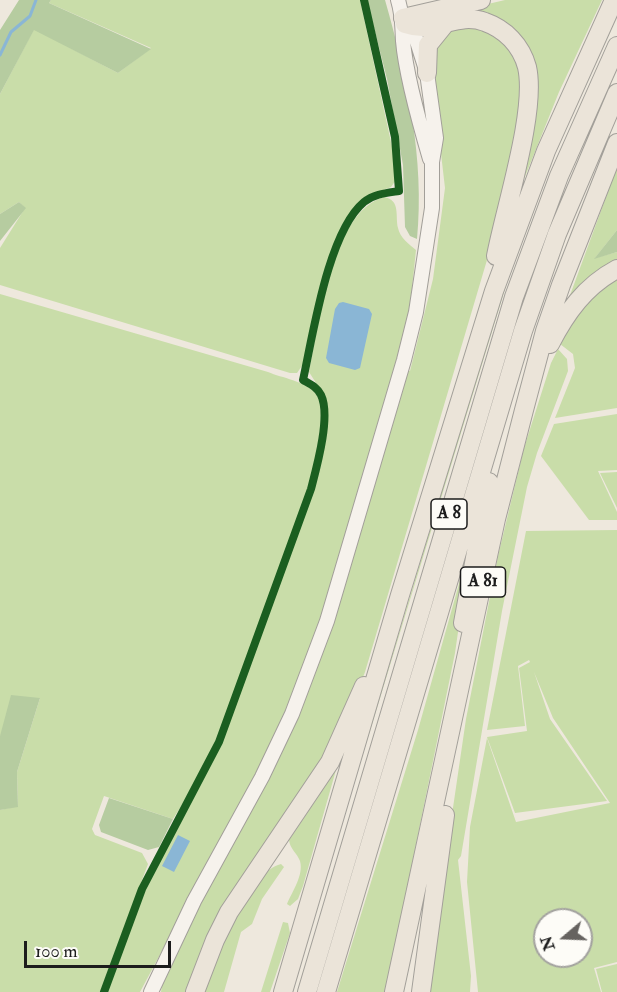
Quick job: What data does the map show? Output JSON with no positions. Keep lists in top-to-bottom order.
{
  "streets": {
    "highway": ["A 8", "A 81"]
  },
  "scale_bar": "100 m",
  "north": "left"
}
